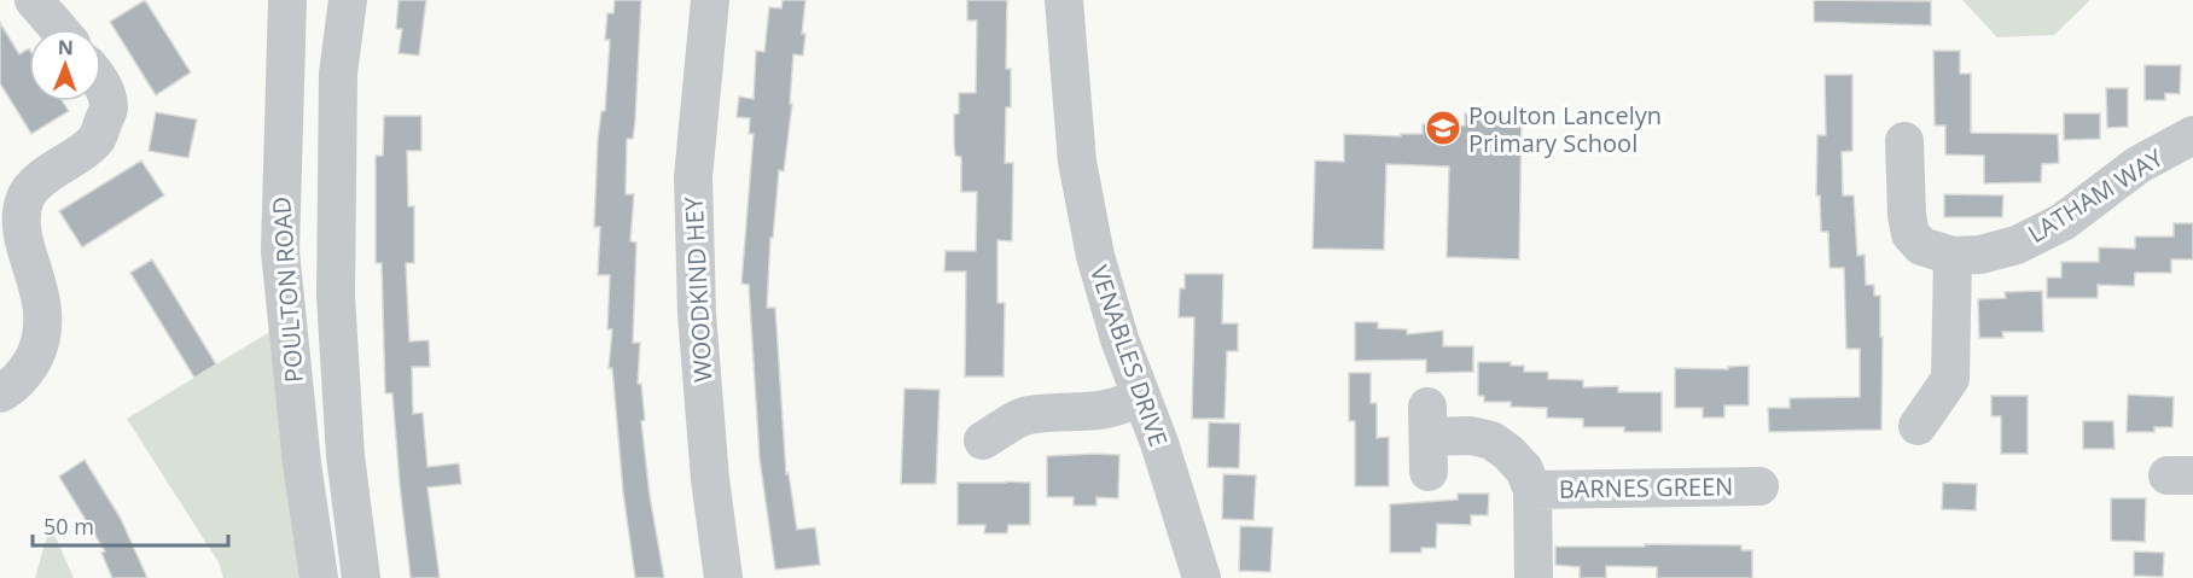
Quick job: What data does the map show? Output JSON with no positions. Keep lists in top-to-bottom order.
{
  "streets": {
    "street": [
      "LATHAM WAY",
      "POULTON ROAD",
      "WOODKIND HEY",
      "VENABLES DRIVE",
      "BARNES GREEN"
    ]
  },
  "places": {
    "school or university": ["Poulton Lancelyn Primary School"]
  },
  "scale_bar": "50 m",
  "north": "top"
}
